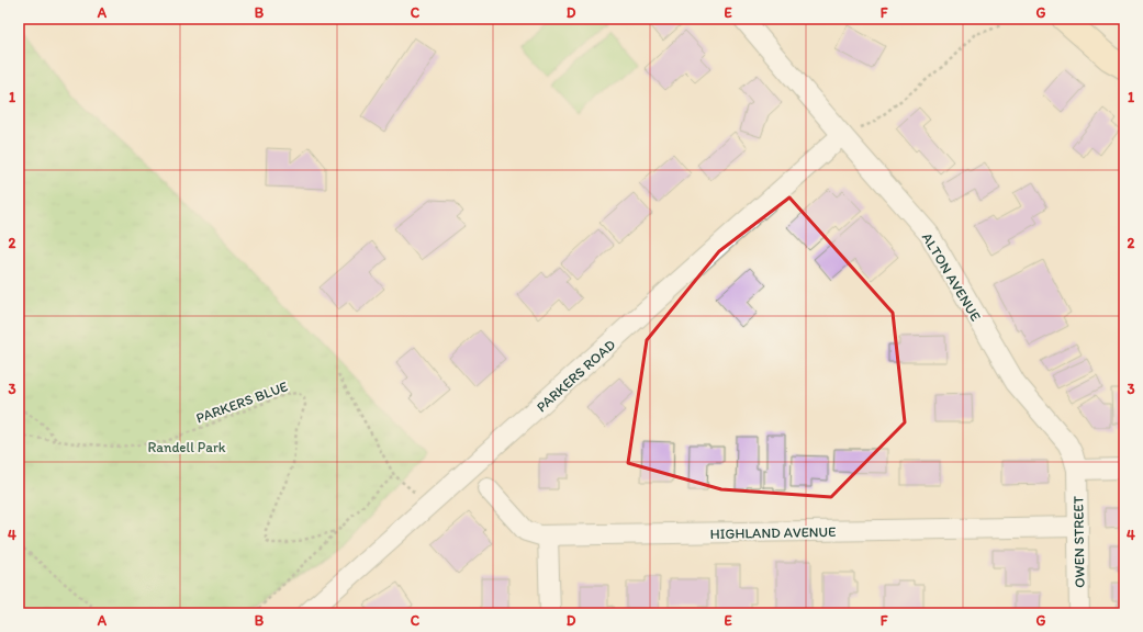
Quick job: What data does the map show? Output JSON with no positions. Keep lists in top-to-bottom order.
{
  "streets": {
    "street": [
      "ALTON AVENUE",
      "PARKERS ROAD",
      "HIGHLAND AVENUE",
      "OWEN STREET"
    ],
    "path": ["PARKERS BLUE"]
  },
  "crossings": [
    ["ALTON AVENUE", "PARKERS ROAD"],
    ["ALTON AVENUE", "OWEN STREET"],
    ["HIGHLAND AVENUE", "OWEN STREET"]
  ],
  "parks": ["Randell Park"],
  "grid": {
    "columns": [
      "A",
      "B",
      "C",
      "D",
      "E",
      "F",
      "G"
    ],
    "rows": [
      "1",
      "2",
      "3",
      "4"
    ]
  }
}
